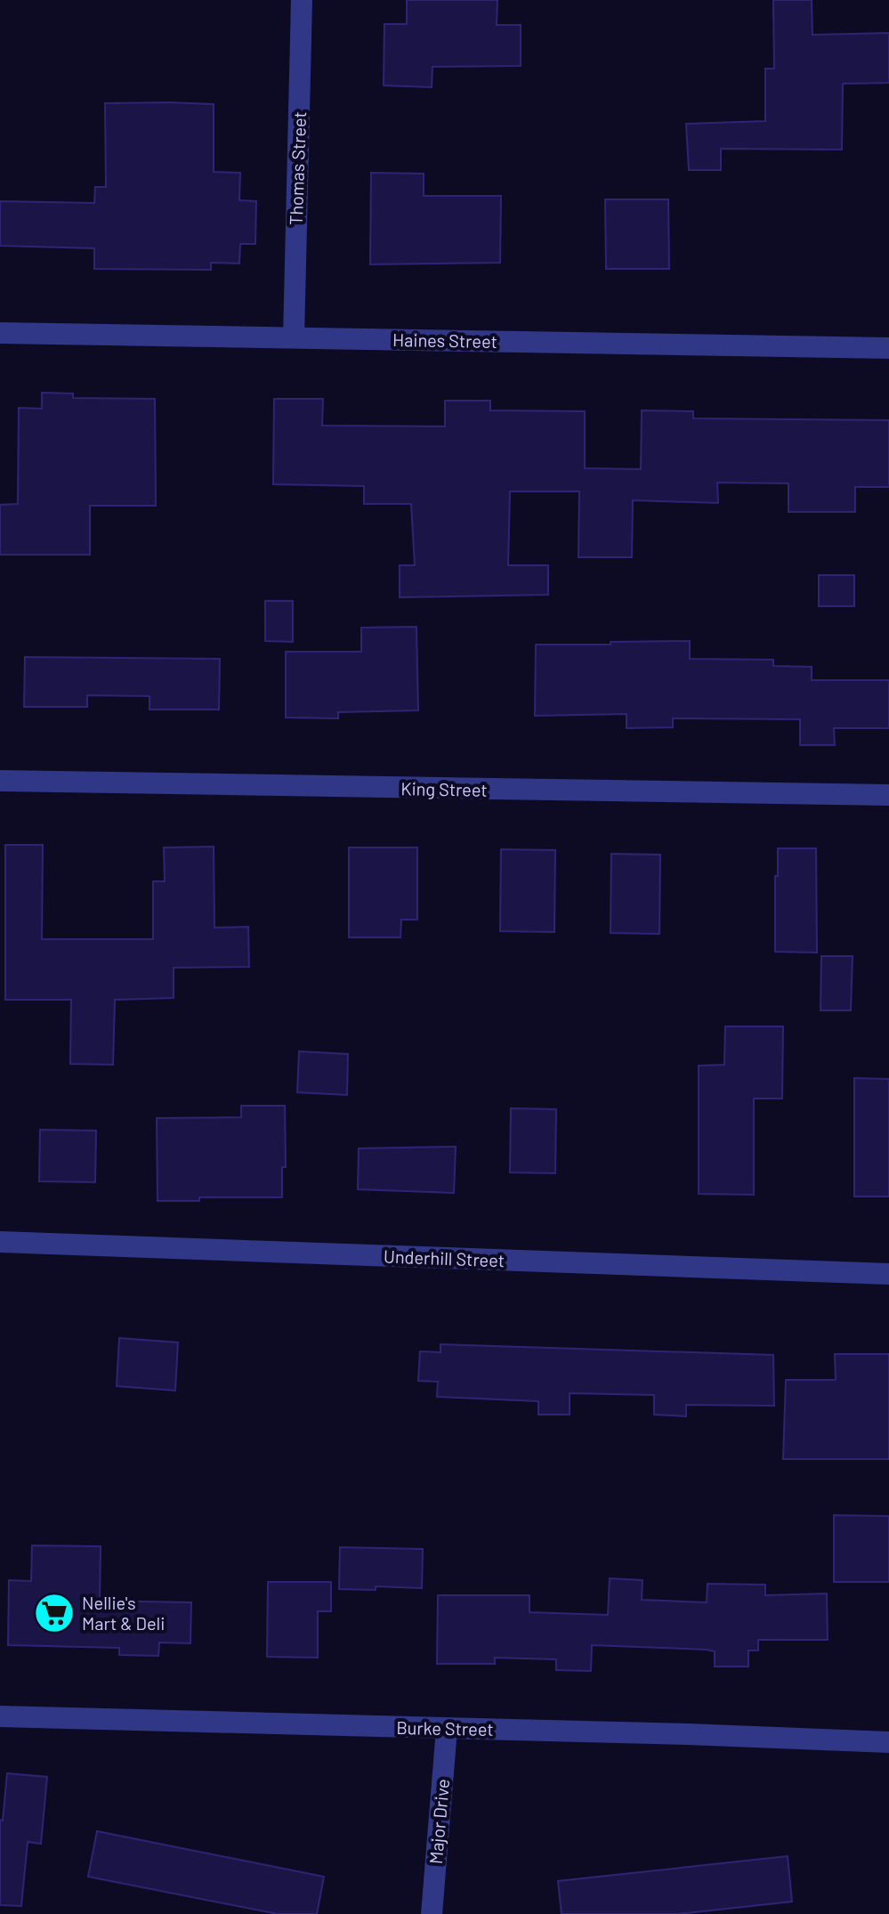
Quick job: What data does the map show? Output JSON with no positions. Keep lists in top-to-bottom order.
{
  "streets": {
    "street": [
      "Thomas Street",
      "Haines Street",
      "King Street",
      "Underhill Street",
      "Burke Street",
      "Major Drive"
    ]
  },
  "crossings": [
    ["Thomas Street", "Haines Street"],
    ["Burke Street", "Major Drive"]
  ],
  "places": {
    "supermarket": ["Nellie's Mart & Deli"]
  }
}
